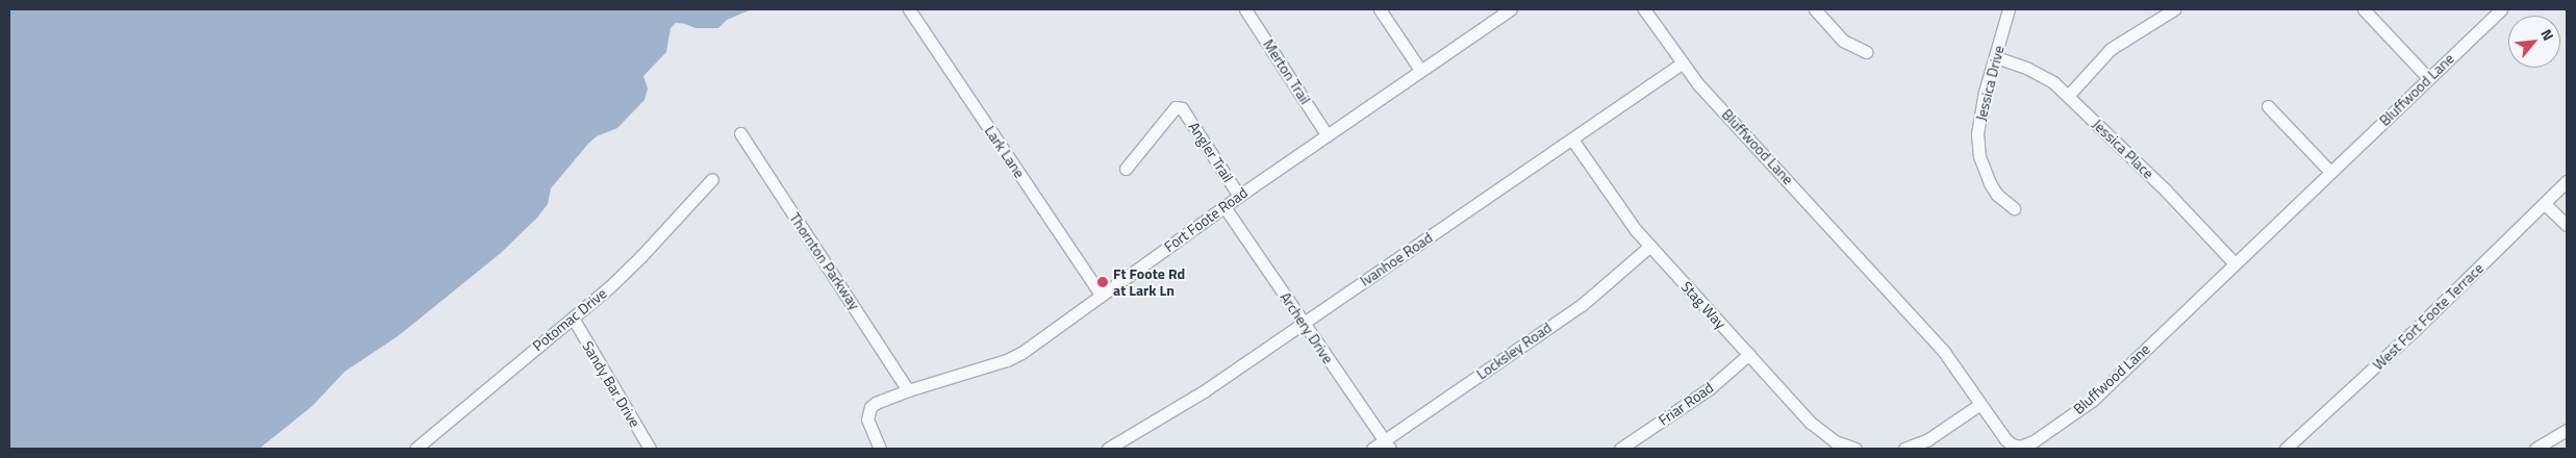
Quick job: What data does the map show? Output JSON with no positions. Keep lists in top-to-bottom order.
{
  "streets": {
    "street": [
      "Merton Trail",
      "Jessica Drive",
      "Bluffwood Lane",
      "Jessica Place",
      "Lark Lane",
      "Angler Trail",
      "Fort Foote Road",
      "Ivanhoe Road",
      "Thornton Parkway",
      "Stag Way",
      "West Fort Foote Terrace",
      "Potomac Drive",
      "Archery Drive",
      "Locksley Road",
      "Sandy Bar Drive",
      "Friar Road"
    ]
  },
  "crossings": [
    ["Merton Trail", "Fort Foote Road"],
    ["Jessica Drive", "Jessica Place"],
    ["Bluffwood Lane", "Jessica Place"],
    ["Bluffwood Lane", "Ivanhoe Road"],
    ["Lark Lane", "Fort Foote Road"],
    ["Angler Trail", "Fort Foote Road"],
    ["Fort Foote Road", "Thornton Parkway"],
    ["Fort Foote Road", "Archery Drive"],
    ["Ivanhoe Road", "Stag Way"],
    ["Ivanhoe Road", "Archery Drive"],
    ["Stag Way", "Locksley Road"],
    ["Stag Way", "Friar Road"],
    ["Potomac Drive", "Sandy Bar Drive"],
    ["Archery Drive", "Locksley Road"]
  ],
  "places": ["Ft Foote Rd at Lark Ln"],
  "north": "top right"
}
